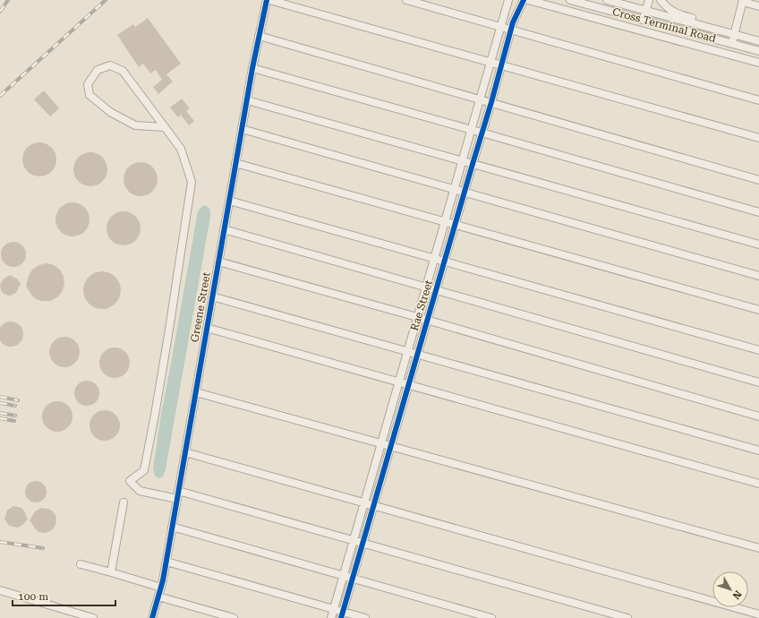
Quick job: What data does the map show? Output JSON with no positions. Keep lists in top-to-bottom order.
{
  "streets": {
    "street": ["Cross Terminal Road", "Rae Street", "Greene Street"]
  },
  "scale_bar": "100 m",
  "north": "bottom right"
}
